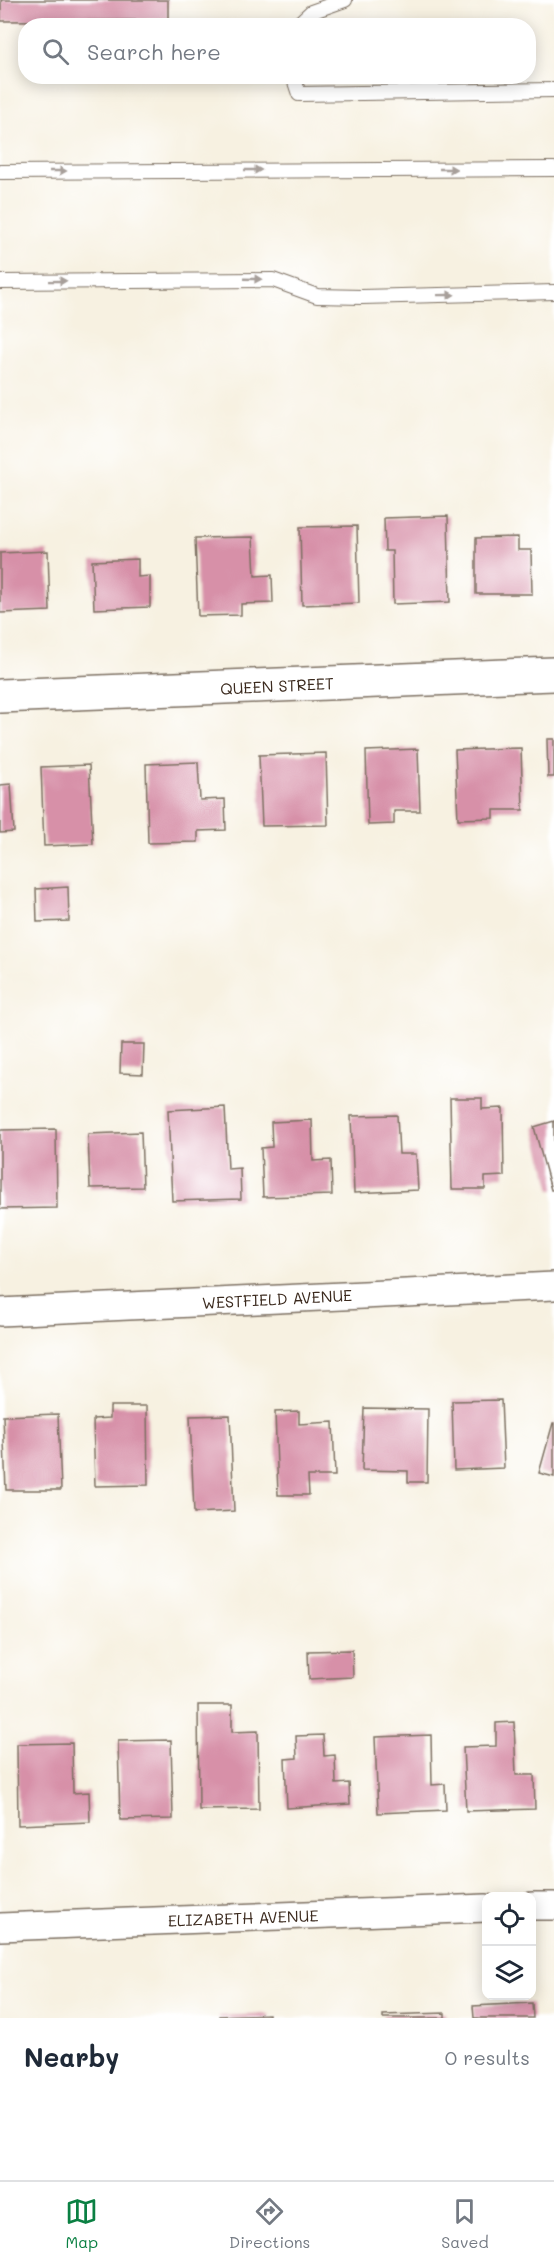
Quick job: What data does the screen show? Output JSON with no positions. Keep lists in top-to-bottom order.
{
  "streets": {
    "street": ["QUEEN STREET", "WESTFIELD AVENUE", "ELIZABETH AVENUE"]
  },
  "page": {
    "search": "Search here",
    "heading": ["Nearby", "0 results"],
    "nav": ["Map", "Directions", "Saved"]
  }
}
